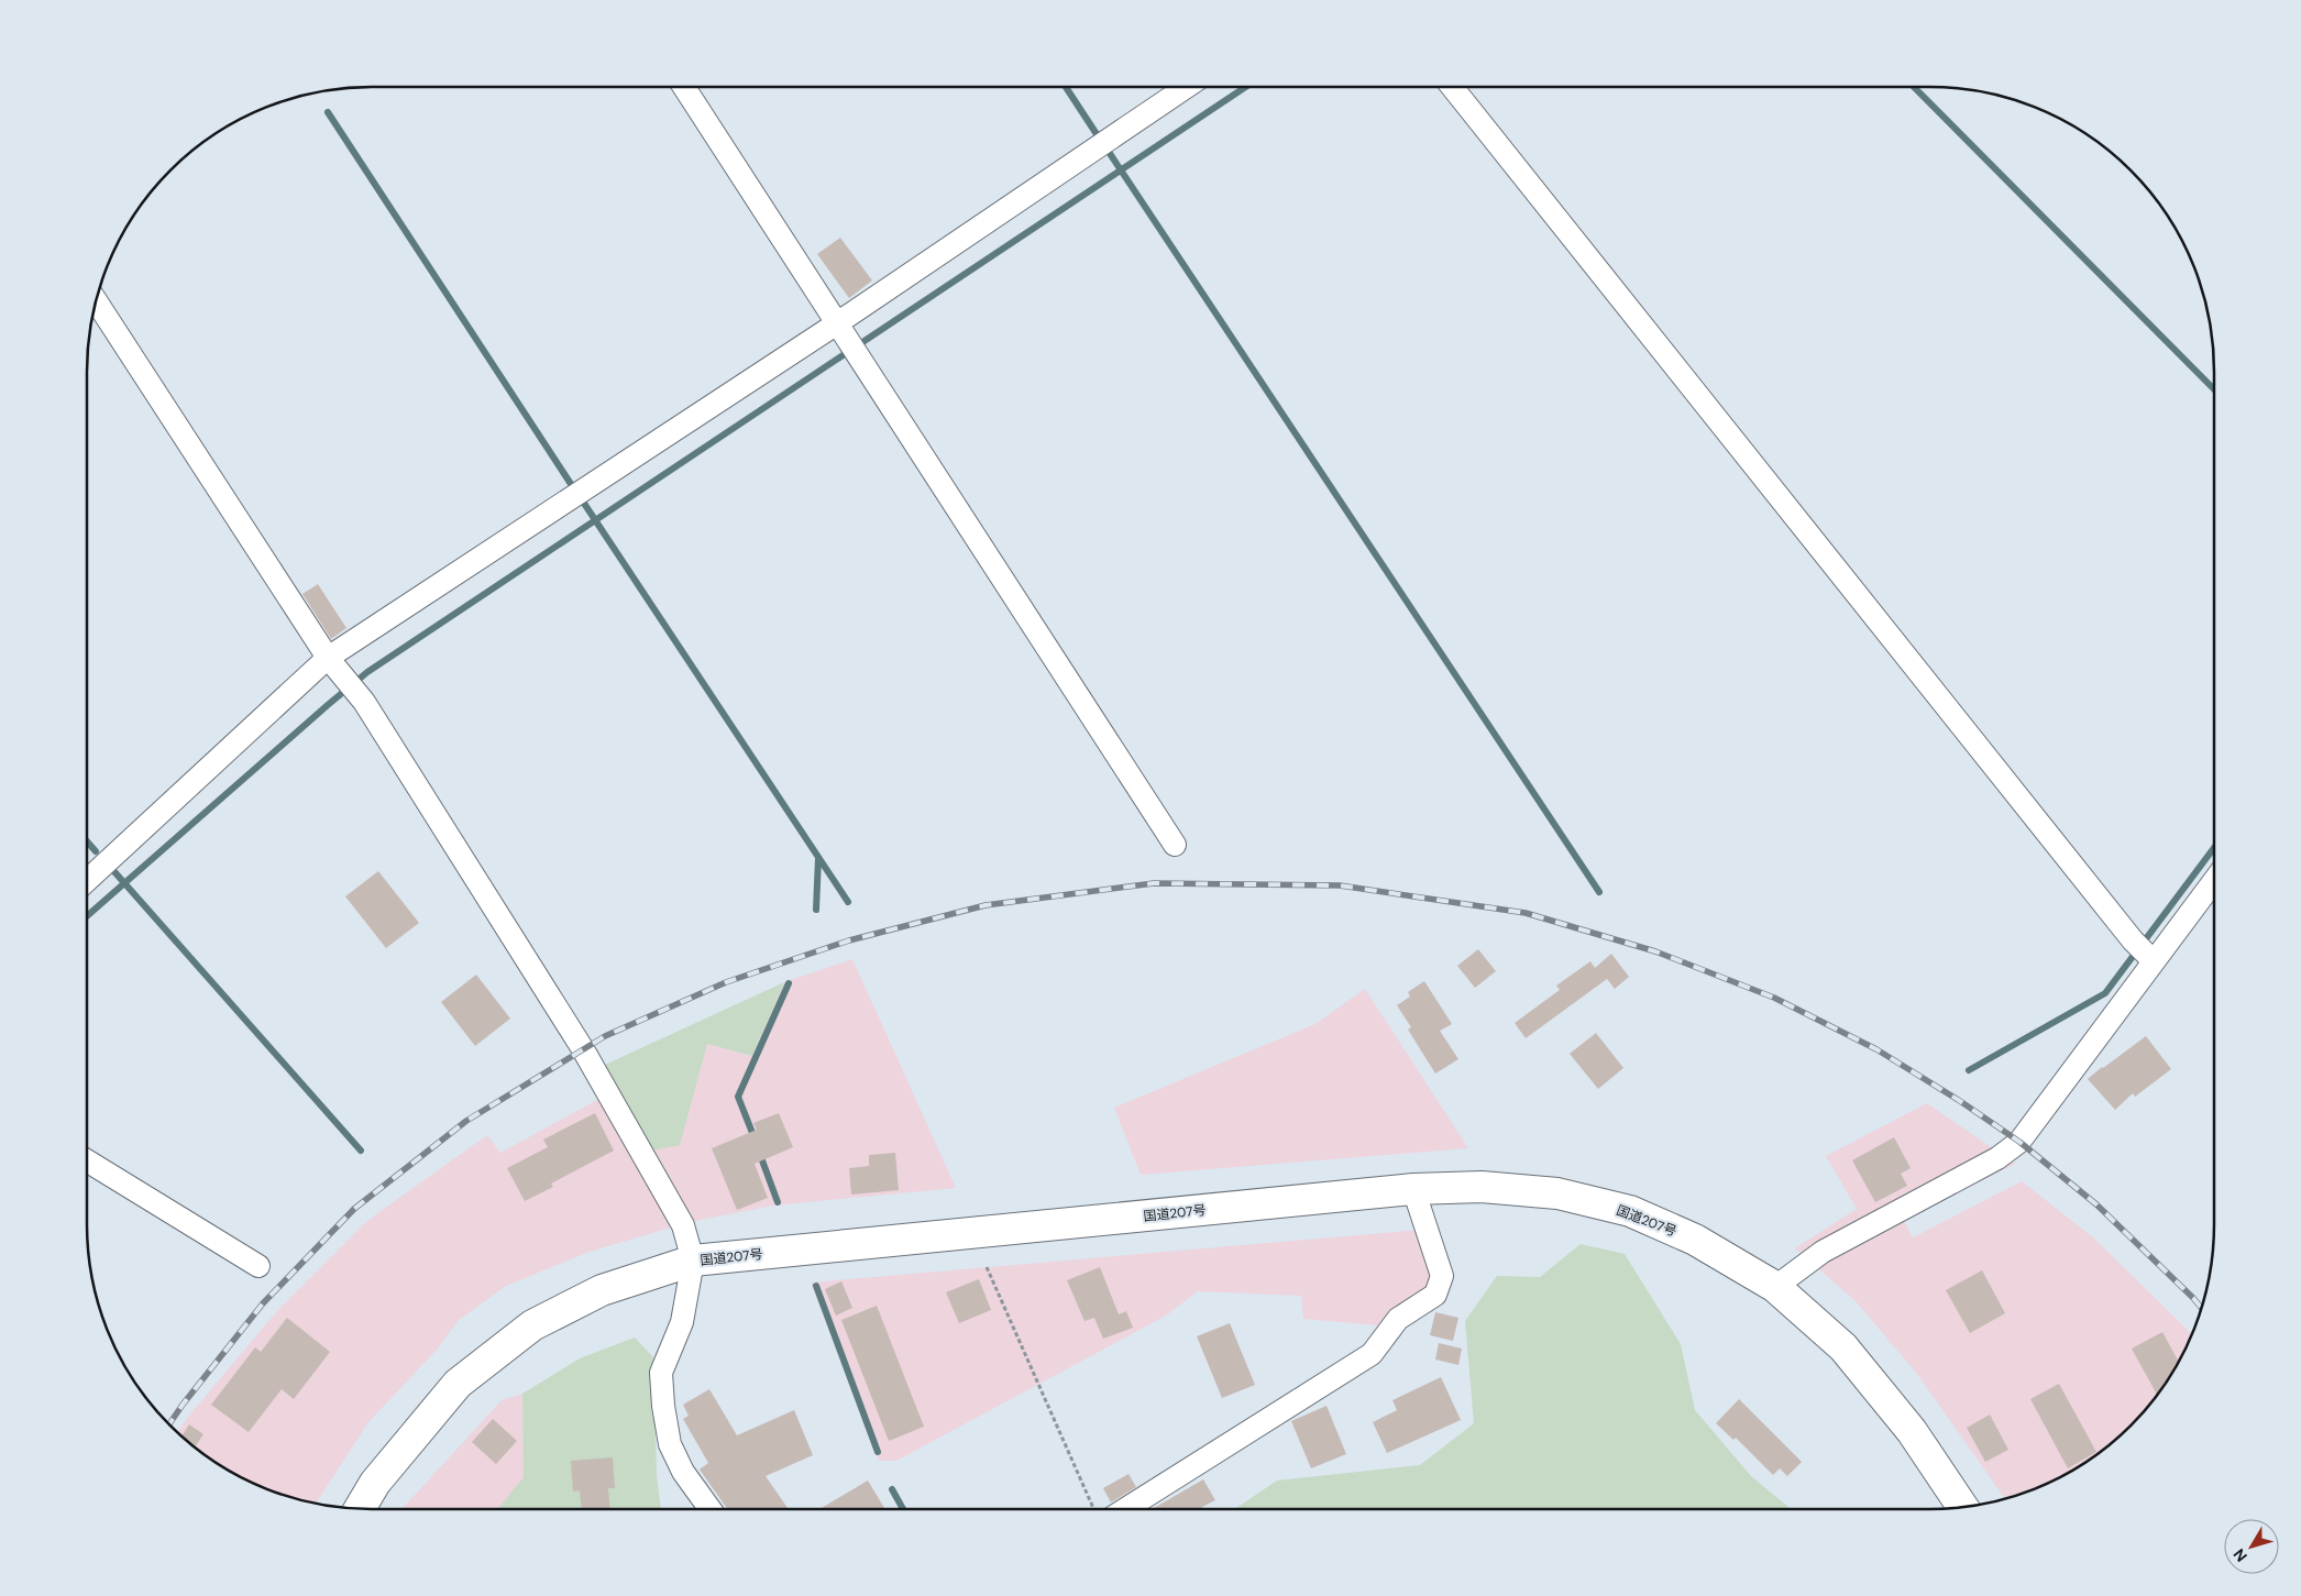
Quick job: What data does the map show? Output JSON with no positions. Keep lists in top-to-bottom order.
{
  "streets": {
    "highway": ["国道207号"]
  },
  "north": "bottom left"
}
